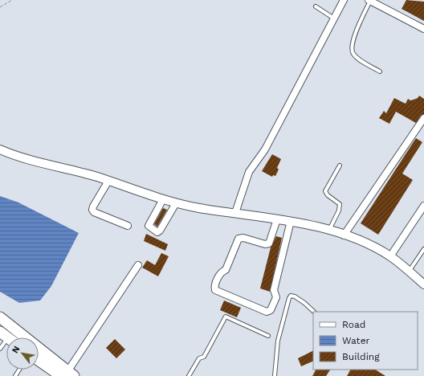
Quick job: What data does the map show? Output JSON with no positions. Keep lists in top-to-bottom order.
{
  "legend": ["Road", "Water", "Building"],
  "north": "top left"
}
